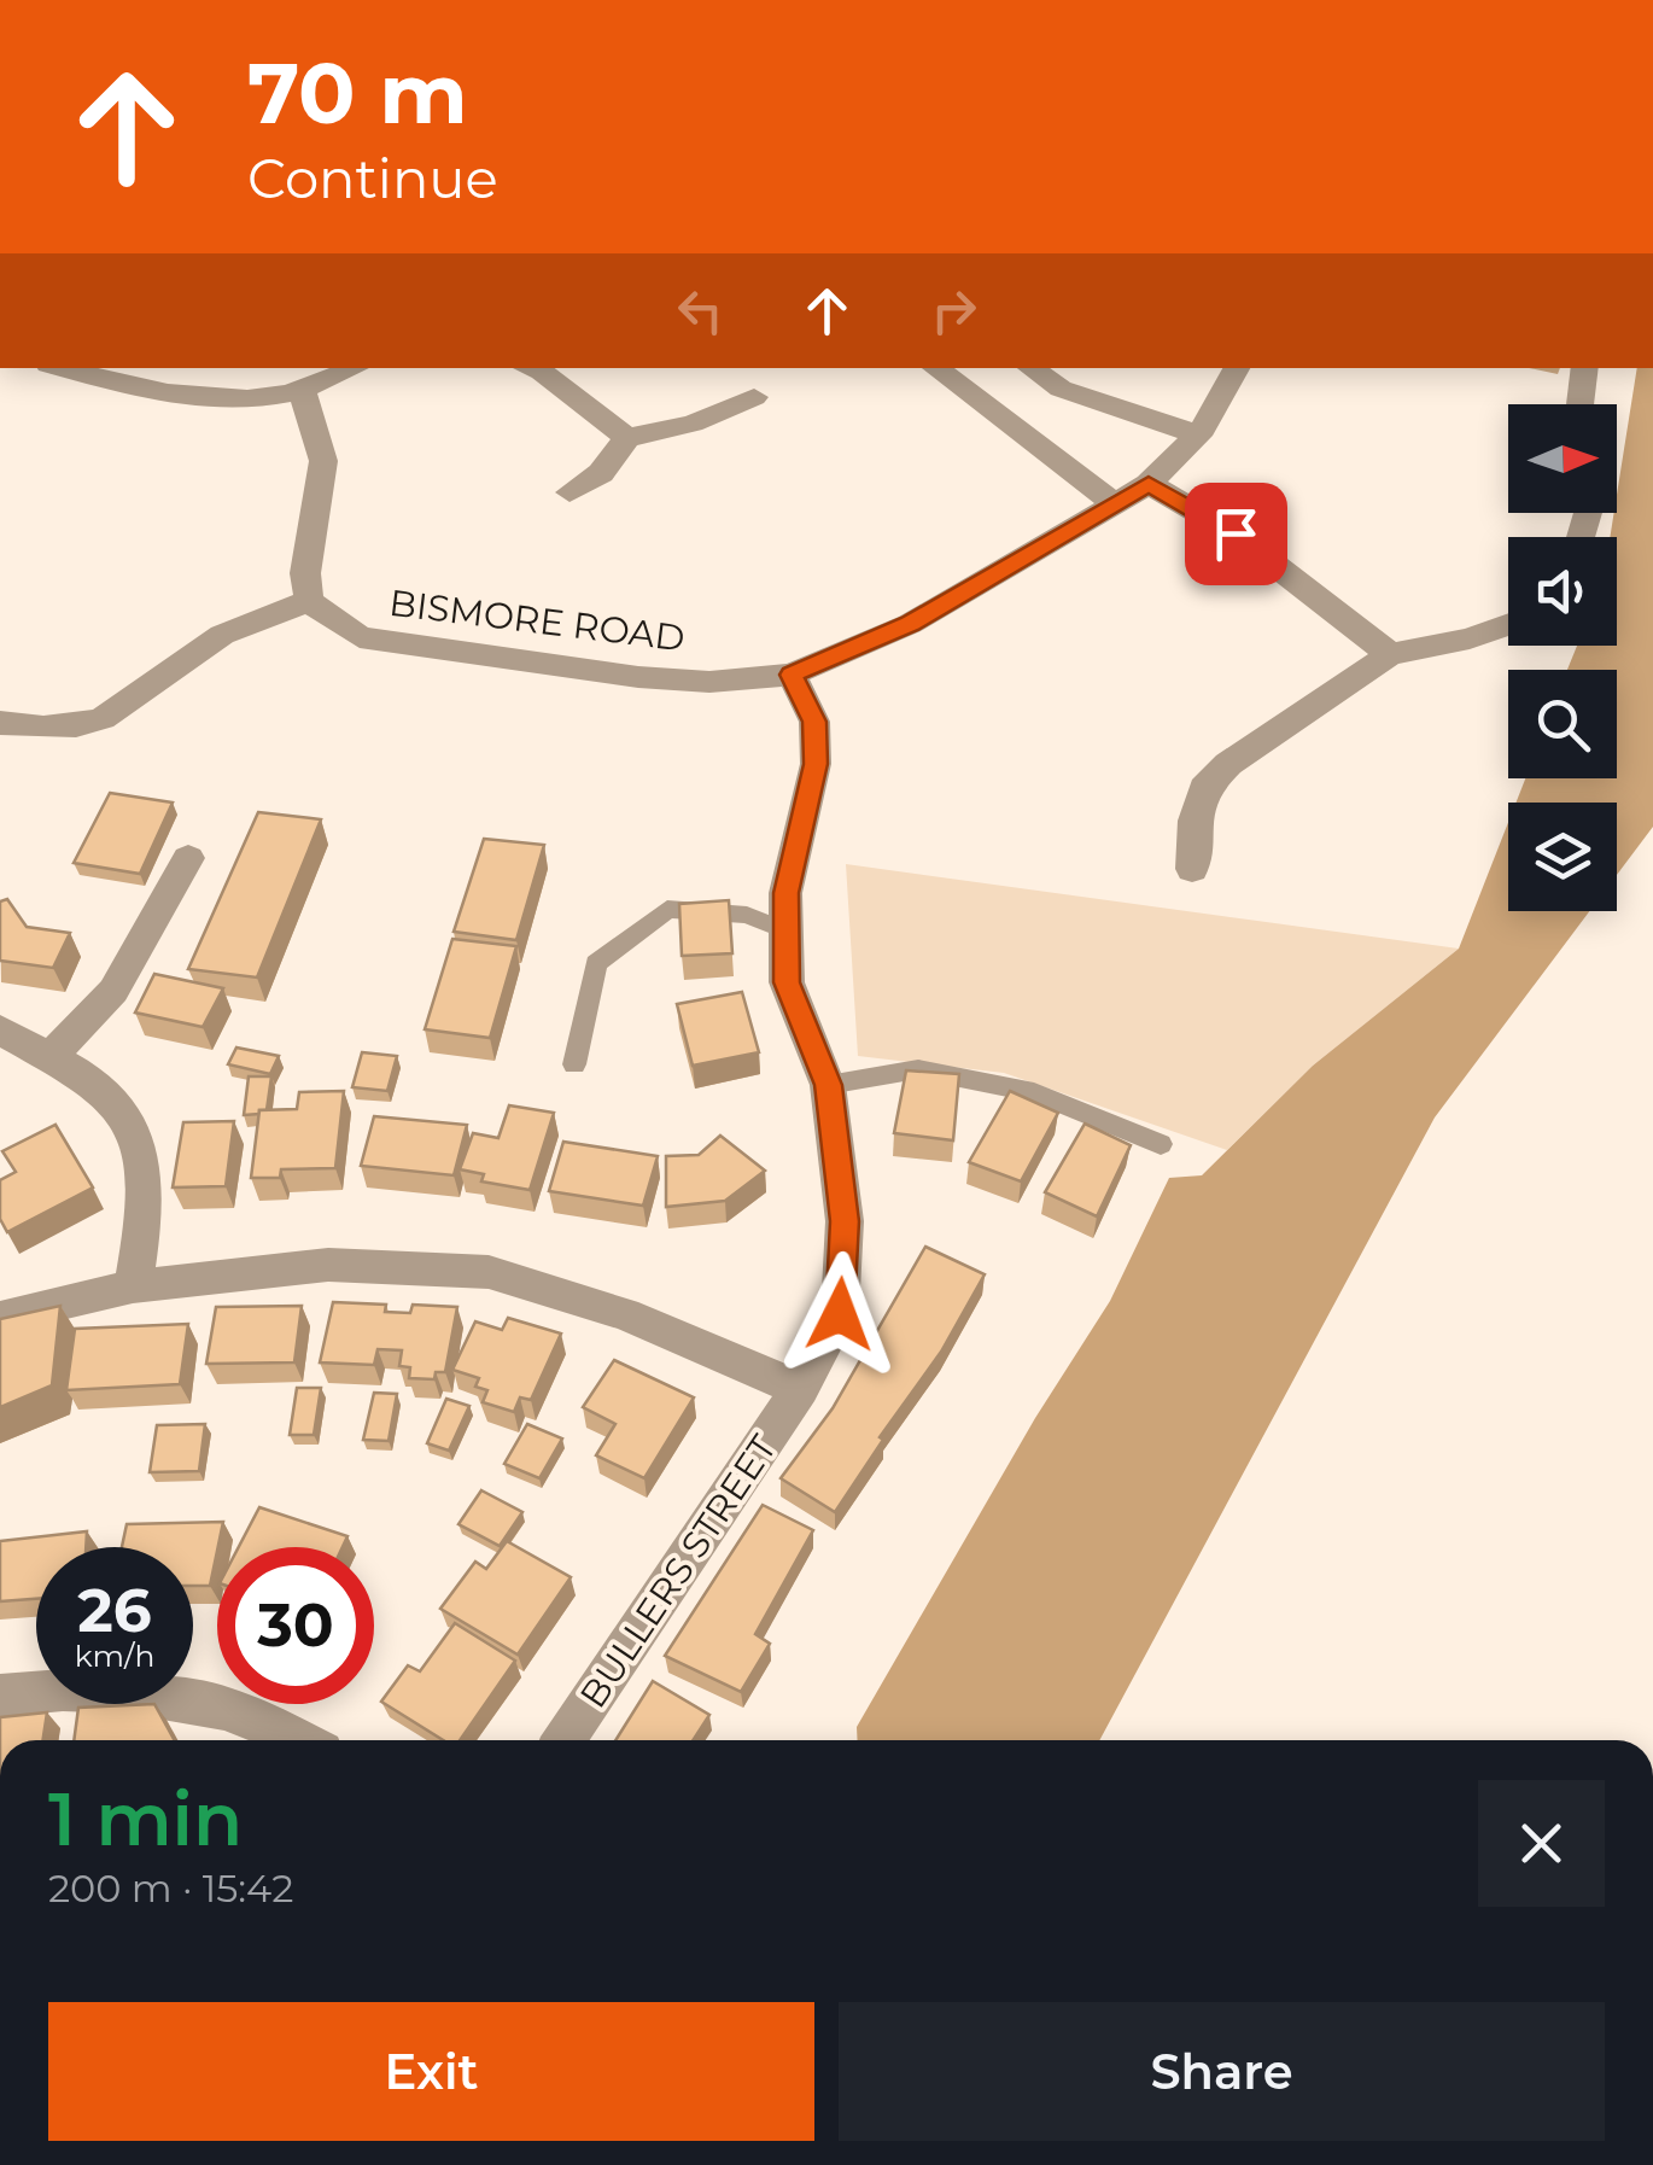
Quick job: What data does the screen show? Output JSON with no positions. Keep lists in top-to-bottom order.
{
  "streets": {
    "street": ["BISMORE ROAD", "BULLERS STREET"]
  },
  "crossings": [
    ["BISMORE ROAD", "BULLERS STREET"]
  ],
  "north": "right",
  "page": {
    "turn": ["70 m", "Continue"],
    "speed": "26 km/h",
    "limit": "30",
    "heading": ["1 min", "200 m · 15:42"],
    "buttons": ["Exit", "Share"]
  }
}
